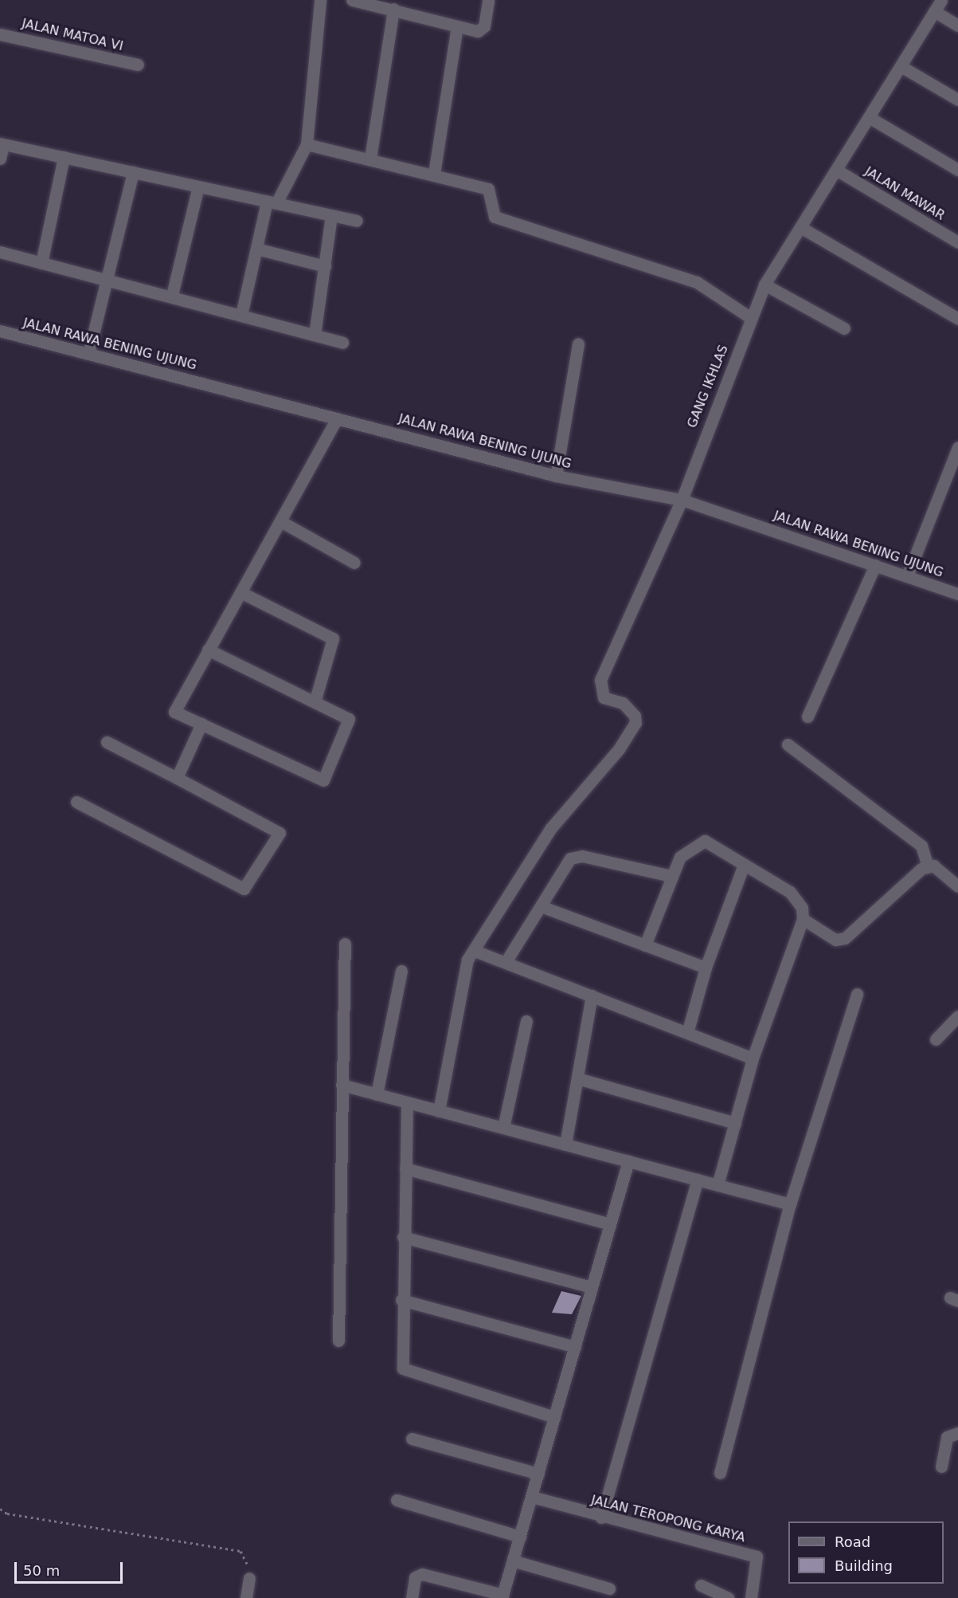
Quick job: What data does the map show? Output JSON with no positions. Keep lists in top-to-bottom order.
{
  "streets": {
    "street": [
      "JALAN MATOA VI",
      "JALAN MAWAR",
      "JALAN RAWA BENING UJUNG",
      "GANG IKHLAS",
      "JALAN TEROPONG KARYA"
    ]
  },
  "crossings": [
    ["JALAN MAWAR", "GANG IKHLAS"],
    ["JALAN RAWA BENING UJUNG", "GANG IKHLAS"]
  ],
  "legend": ["Road", "Building"],
  "scale_bar": "50 m"
}
